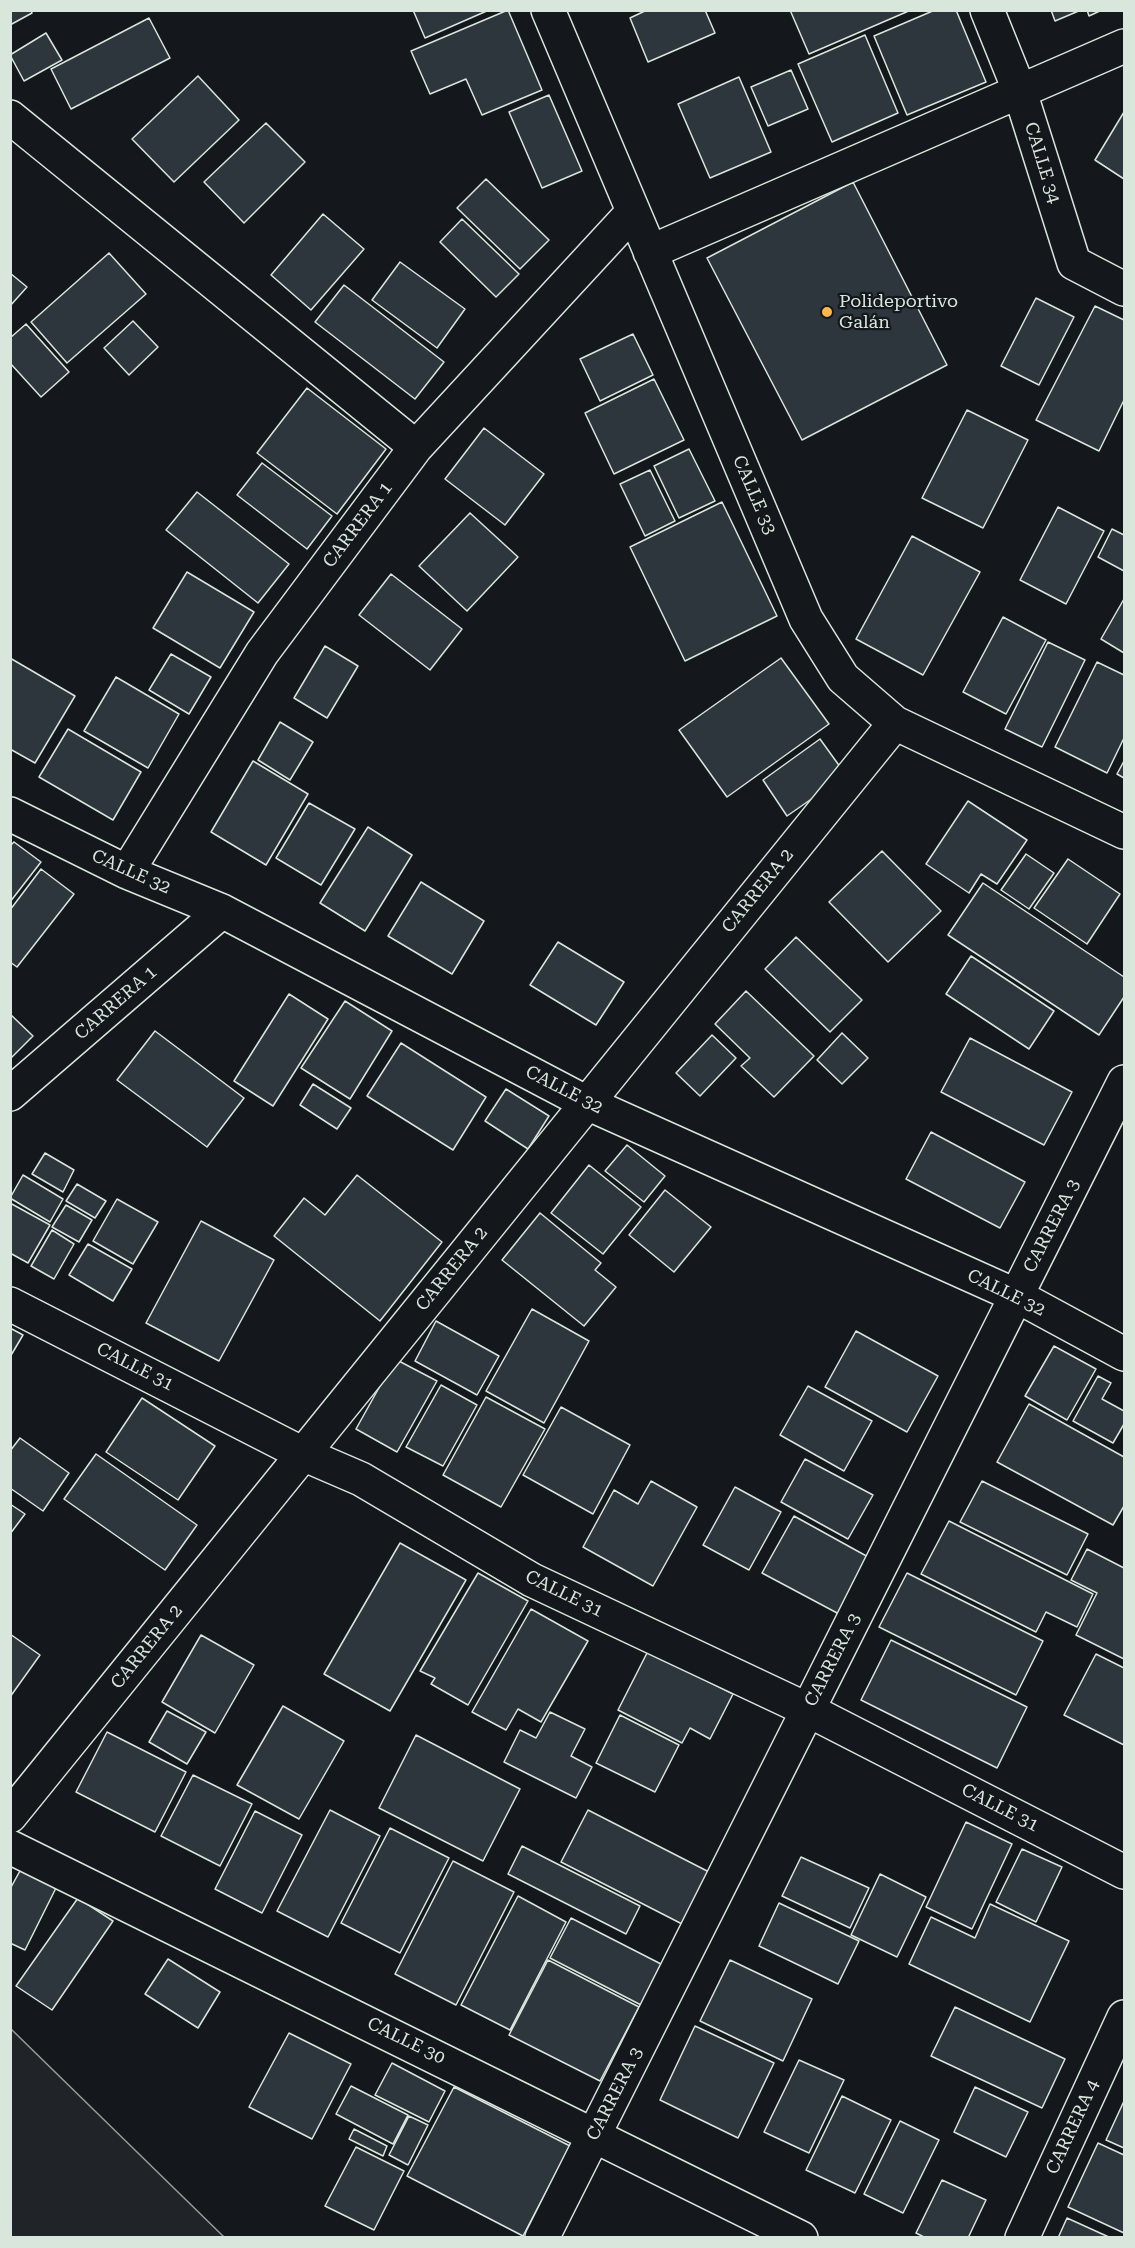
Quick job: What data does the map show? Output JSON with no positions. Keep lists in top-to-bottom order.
{
  "streets": {
    "street": [
      "CALLE 34",
      "CALLE 33",
      "CARRERA 1",
      "CALLE 32",
      "CARRERA 2",
      "CARRERA 3",
      "CALLE 31",
      "CALLE 30",
      "CARRERA 4"
    ]
  },
  "crossings": [
    ["CALLE 33", "CARRERA 1"],
    ["CALLE 33", "CARRERA 2"],
    ["CARRERA 1", "CALLE 32"],
    ["CALLE 32", "CARRERA 2"],
    ["CALLE 32", "CARRERA 3"],
    ["CARRERA 2", "CALLE 31"],
    ["CARRERA 3", "CALLE 31"],
    ["CARRERA 3", "CALLE 30"]
  ],
  "places": ["Polideportivo Galán"]
}
